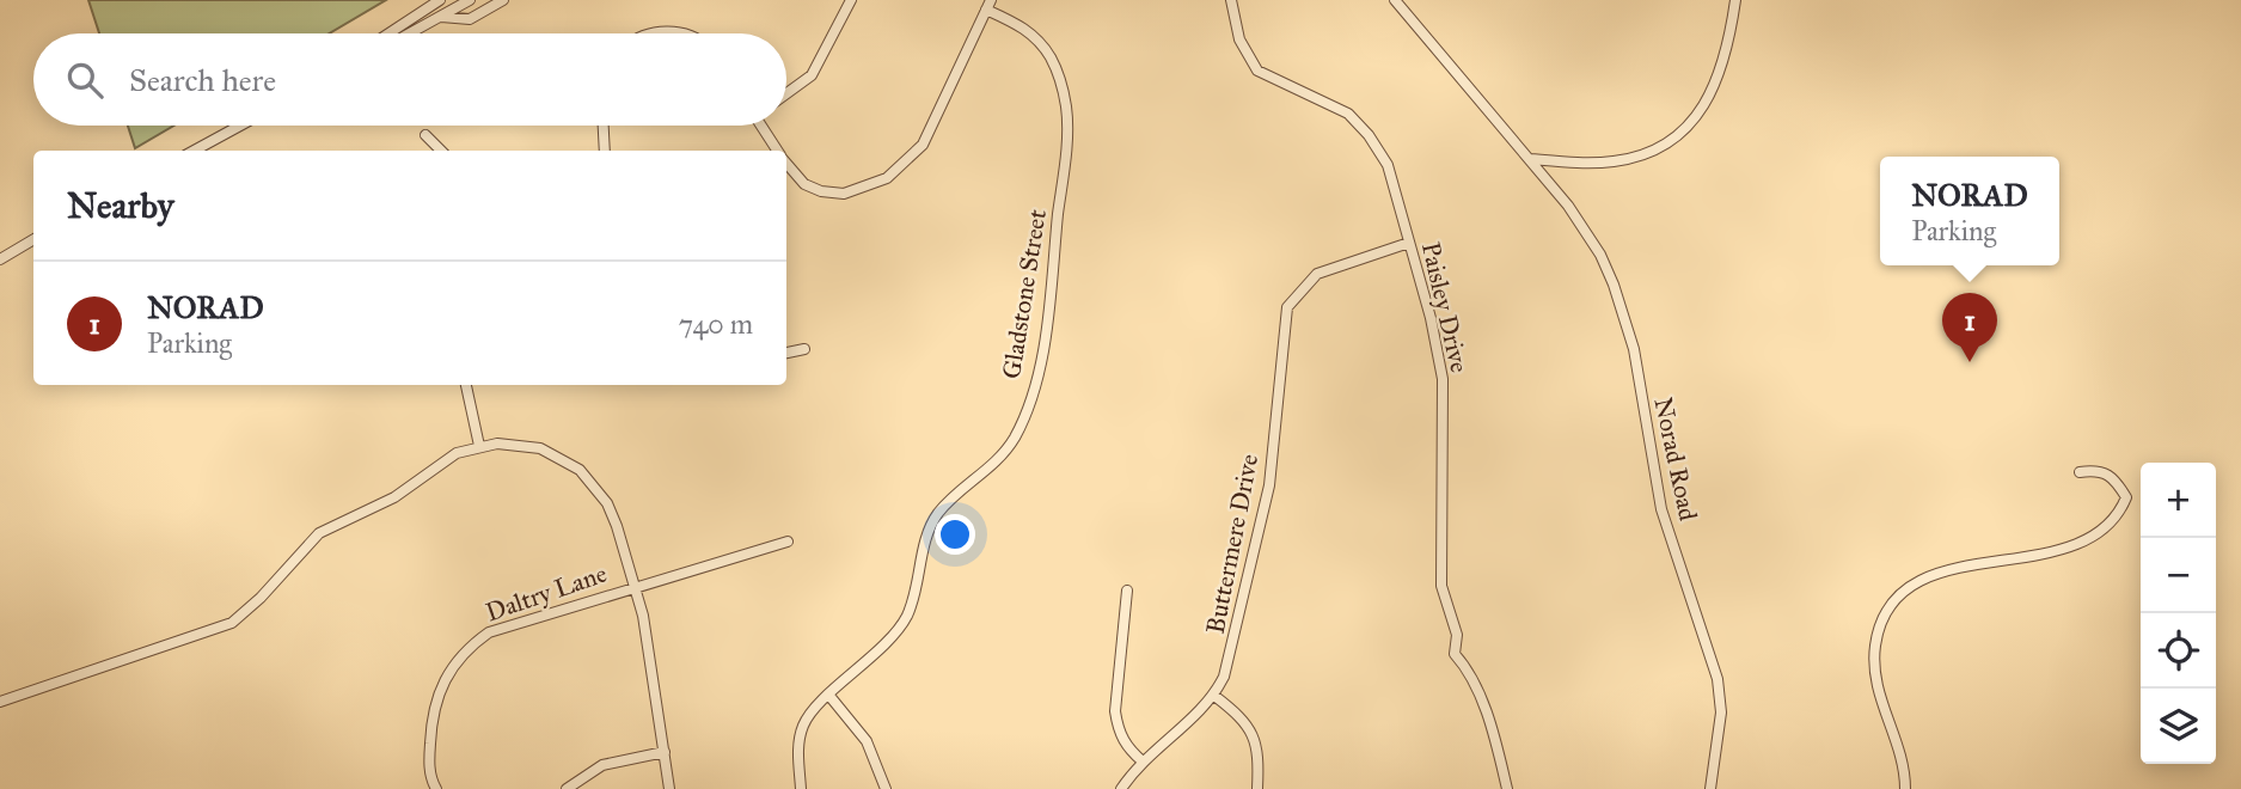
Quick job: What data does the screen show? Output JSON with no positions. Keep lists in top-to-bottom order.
{
  "streets": {
    "street": [
      "Gladstone Street",
      "Paisley Drive",
      "Norad Road",
      "Buttermere Drive",
      "Daltry Lane"
    ]
  },
  "crossings": [
    ["Paisley Drive", "Buttermere Drive"]
  ],
  "page": {
    "search": "Search here",
    "heading": "Nearby",
    "popup": ["NORAD", "Parking"],
    "list": [
      {
        "mark": "1",
        "name": "NORAD",
        "note": "Parking",
        "value": "740 m"
      }
    ],
    "pins": "1",
    "map_buttons": ["+", "−"]
  }
}
